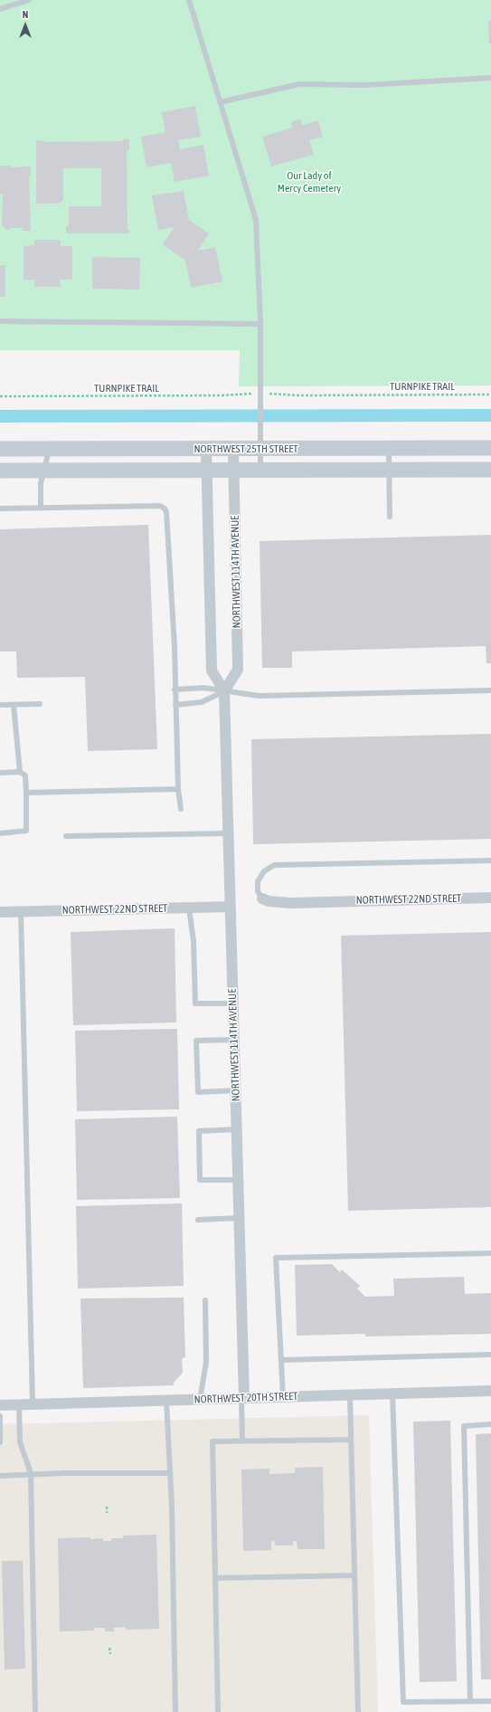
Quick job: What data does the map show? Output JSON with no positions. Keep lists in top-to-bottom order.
{
  "streets": {
    "main road": ["NORTHWEST 25TH STREET"],
    "street": ["NORTHWEST 114TH AVENUE", "NORTHWEST 22ND STREET", "NORTHWEST 20TH STREET"],
    "path": ["TURNPIKE TRAIL"]
  },
  "crossings": [
    ["NORTHWEST 25TH STREET", "NORTHWEST 114TH AVENUE"],
    ["NORTHWEST 114TH AVENUE", "NORTHWEST 22ND STREET"],
    ["NORTHWEST 114TH AVENUE", "NORTHWEST 20TH STREET"]
  ],
  "parks": ["Our Lady of Mercy Cemetery"],
  "north": "top"
}
